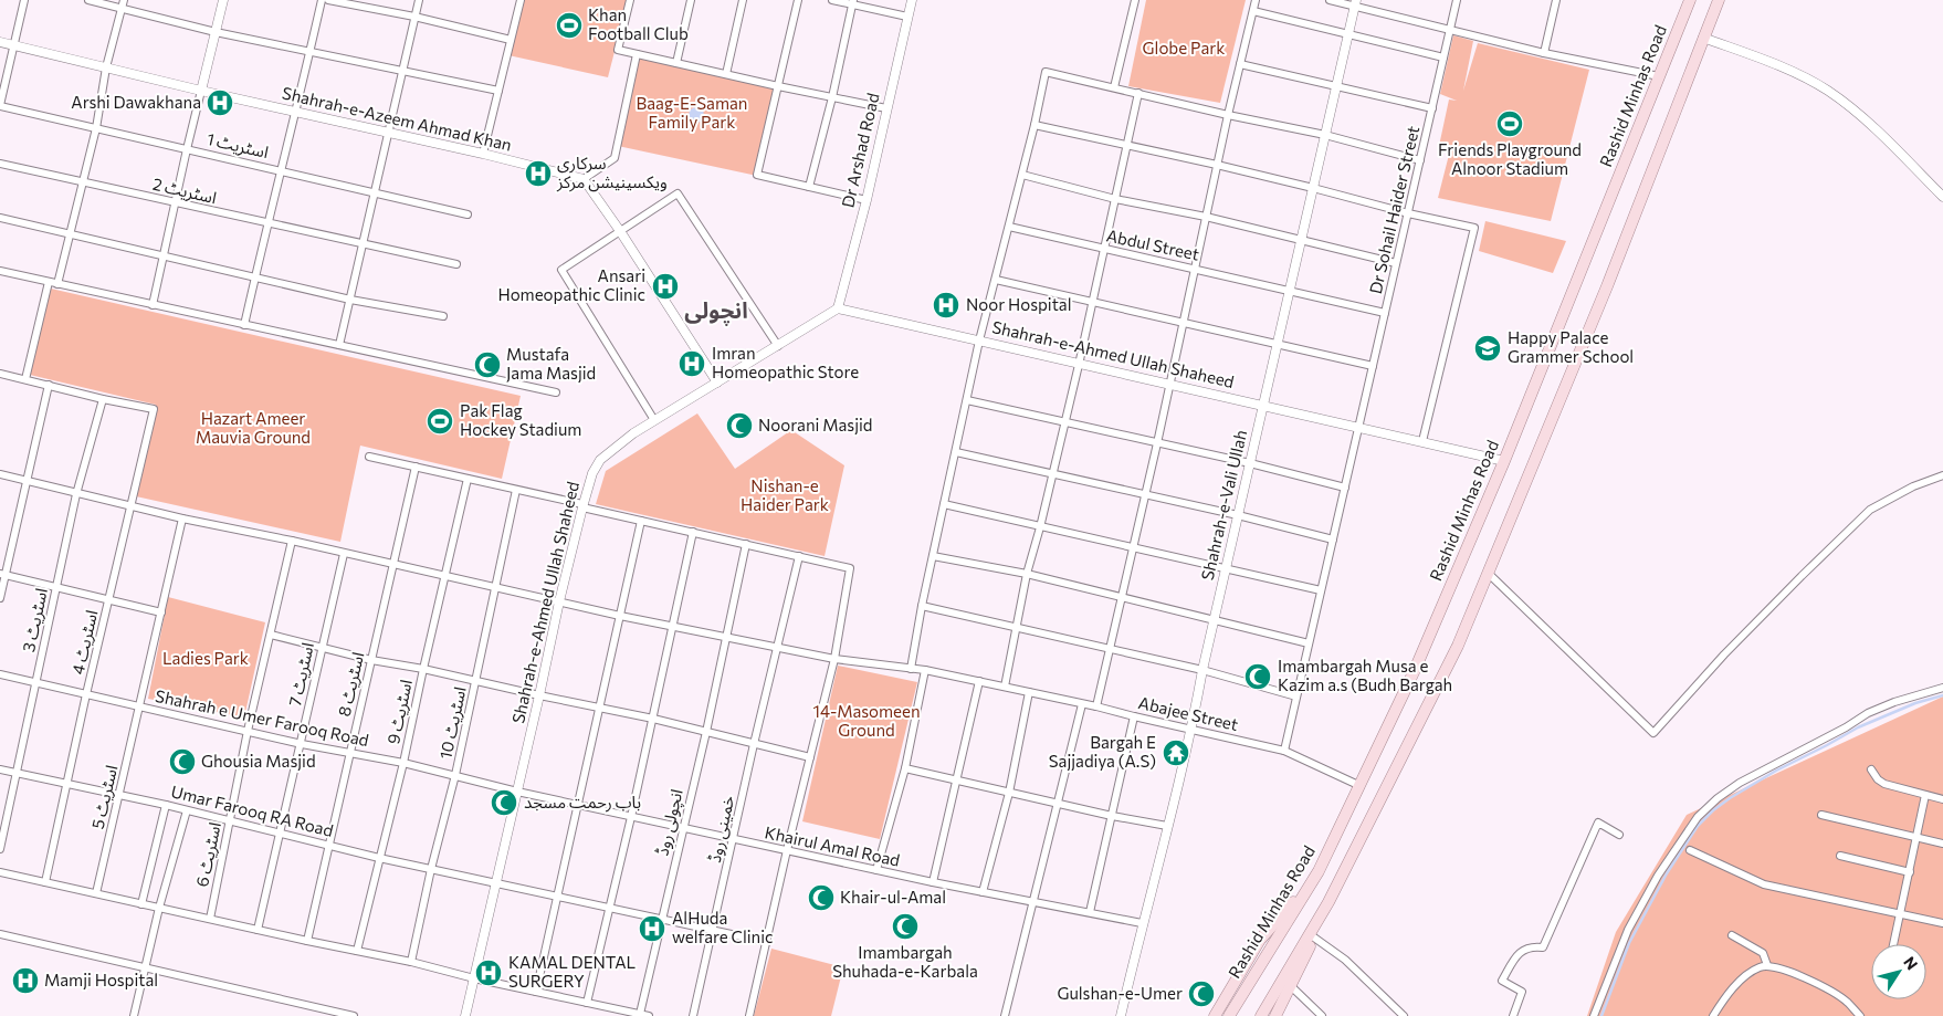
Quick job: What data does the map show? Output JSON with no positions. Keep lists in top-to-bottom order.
{
  "streets": {
    "main road": ["Rashid Minhas Road"],
    "street": [
      "Shahrah-e-Azeem Ahmad Khan",
      "اسٹریٹ 1",
      "Dr Arshad Road",
      "اسٹریٹ 2",
      "Dr Sohail Haider Street",
      "Abdul Street",
      "Shahrah-e-Ahmed Ullah Shaheed",
      "Shahrah-e-Vali Ullah",
      "اسٹریٹ 3",
      "اسٹریٹ 4",
      "اسٹریٹ 7",
      "اسٹریٹ 8",
      "اسٹریٹ 9",
      "Abajee Street",
      "Shahrah e Umer Farooq Road",
      "اسٹریٹ 10",
      "اسٹریٹ 5",
      "Umar Farooq RA Road",
      "انچولی روڈ",
      "خمینی روڈ",
      "Khairul Amal Road",
      "اسٹریٹ 6"
    ]
  },
  "crossings": [
    ["Rashid Minhas Road", "Shahrah-e-Ahmed Ullah Shaheed"],
    ["Rashid Minhas Road", "Abajee Street"],
    ["Dr Arshad Road", "Shahrah-e-Ahmed Ullah Shaheed"],
    ["Dr Sohail Haider Street", "Abdul Street"],
    ["Dr Sohail Haider Street", "Shahrah-e-Ahmed Ullah Shaheed"],
    ["Dr Sohail Haider Street", "Abajee Street"],
    ["Abdul Street", "Shahrah-e-Vali Ullah"],
    ["Shahrah-e-Ahmed Ullah Shaheed", "Shahrah-e-Vali Ullah"],
    ["Shahrah-e-Ahmed Ullah Shaheed", "Abajee Street"],
    ["Shahrah-e-Ahmed Ullah Shaheed", "Shahrah e Umer Farooq Road"],
    ["Shahrah-e-Ahmed Ullah Shaheed", "Umar Farooq RA Road"],
    ["Shahrah-e-Ahmed Ullah Shaheed", "Khairul Amal Road"],
    ["Shahrah-e-Vali Ullah", "Abajee Street"],
    ["Shahrah-e-Vali Ullah", "Khairul Amal Road"],
    ["اسٹریٹ 3", "اسٹریٹ 4"],
    ["اسٹریٹ 3", "Abajee Street"],
    ["اسٹریٹ 3", "Shahrah e Umer Farooq Road"],
    ["اسٹریٹ 3", "Umar Farooq RA Road"],
    ["اسٹریٹ 4", "Abajee Street"],
    ["اسٹریٹ 4", "Shahrah e Umer Farooq Road"],
    ["اسٹریٹ 4", "Umar Farooq RA Road"],
    ["اسٹریٹ 7", "Abajee Street"],
    ["اسٹریٹ 7", "Shahrah e Umer Farooq Road"],
    ["اسٹریٹ 7", "Umar Farooq RA Road"],
    ["اسٹریٹ 8", "Abajee Street"],
    ["اسٹریٹ 8", "Shahrah e Umer Farooq Road"],
    ["اسٹریٹ 8", "Umar Farooq RA Road"],
    ["اسٹریٹ 9", "Abajee Street"],
    ["اسٹریٹ 9", "Shahrah e Umer Farooq Road"],
    ["اسٹریٹ 9", "Umar Farooq RA Road"],
    ["Abajee Street", "اسٹریٹ 10"],
    ["Abajee Street", "اسٹریٹ 5"],
    ["Abajee Street", "انچولی روڈ"],
    ["Abajee Street", "خمینی روڈ"],
    ["Abajee Street", "اسٹریٹ 6"],
    ["Shahrah e Umer Farooq Road", "اسٹریٹ 10"],
    ["Shahrah e Umer Farooq Road", "اسٹریٹ 5"],
    ["Shahrah e Umer Farooq Road", "Khairul Amal Road"],
    ["Shahrah e Umer Farooq Road", "اسٹریٹ 6"],
    ["اسٹریٹ 10", "Umar Farooq RA Road"],
    ["اسٹریٹ 5", "Umar Farooq RA Road"],
    ["Umar Farooq RA Road", "انچولی روڈ"],
    ["Umar Farooq RA Road", "خمینی روڈ"],
    ["Umar Farooq RA Road", "اسٹریٹ 6"],
    ["انچولی روڈ", "Khairul Amal Road"],
    ["خمینی روڈ", "Khairul Amal Road"]
  ],
  "districts": ["انچولی"],
  "parks": [
    "Globe Park",
    "Baag-E-Saman Family Park",
    "Hazart Ameer Mauvia Ground",
    "Nishan-e Haider Park",
    "Ladies Park",
    "14-Masomeen Ground"
  ],
  "places": {
    "sports": ["Khan Football Club", "Friends Playground Alnoor Stadium", "Pak Flag Hockey Stadium"],
    "hospital": [
      "Arshi Dawakhana",
      "سرکاری ویکسینیشن مرکز",
      "Ansari Homeopathic Clinic",
      "Noor Hospital",
      "Imran Homeopathic Store",
      "AlHuda welfare Clinic",
      "KAMAL DENTAL SURGERY",
      "Mamji Hospital"
    ],
    "school or university": ["Happy Palace Grammer School"],
    "mosque": [
      "Mustafa Jama Masjid",
      "Noorani Masjid",
      "Imambargah Musa e Kazim a.s (Budh Bargah",
      "Ghousia Masjid",
      "باب رحمت مسجد",
      "Khair-ul-Amal",
      "Imambargah Shuhada-e-Karbala",
      "Gulshan-e-Umer"
    ],
    "temple": ["Bargah E Sajjadiya (A.S)"]
  },
  "north": "top right"
}
